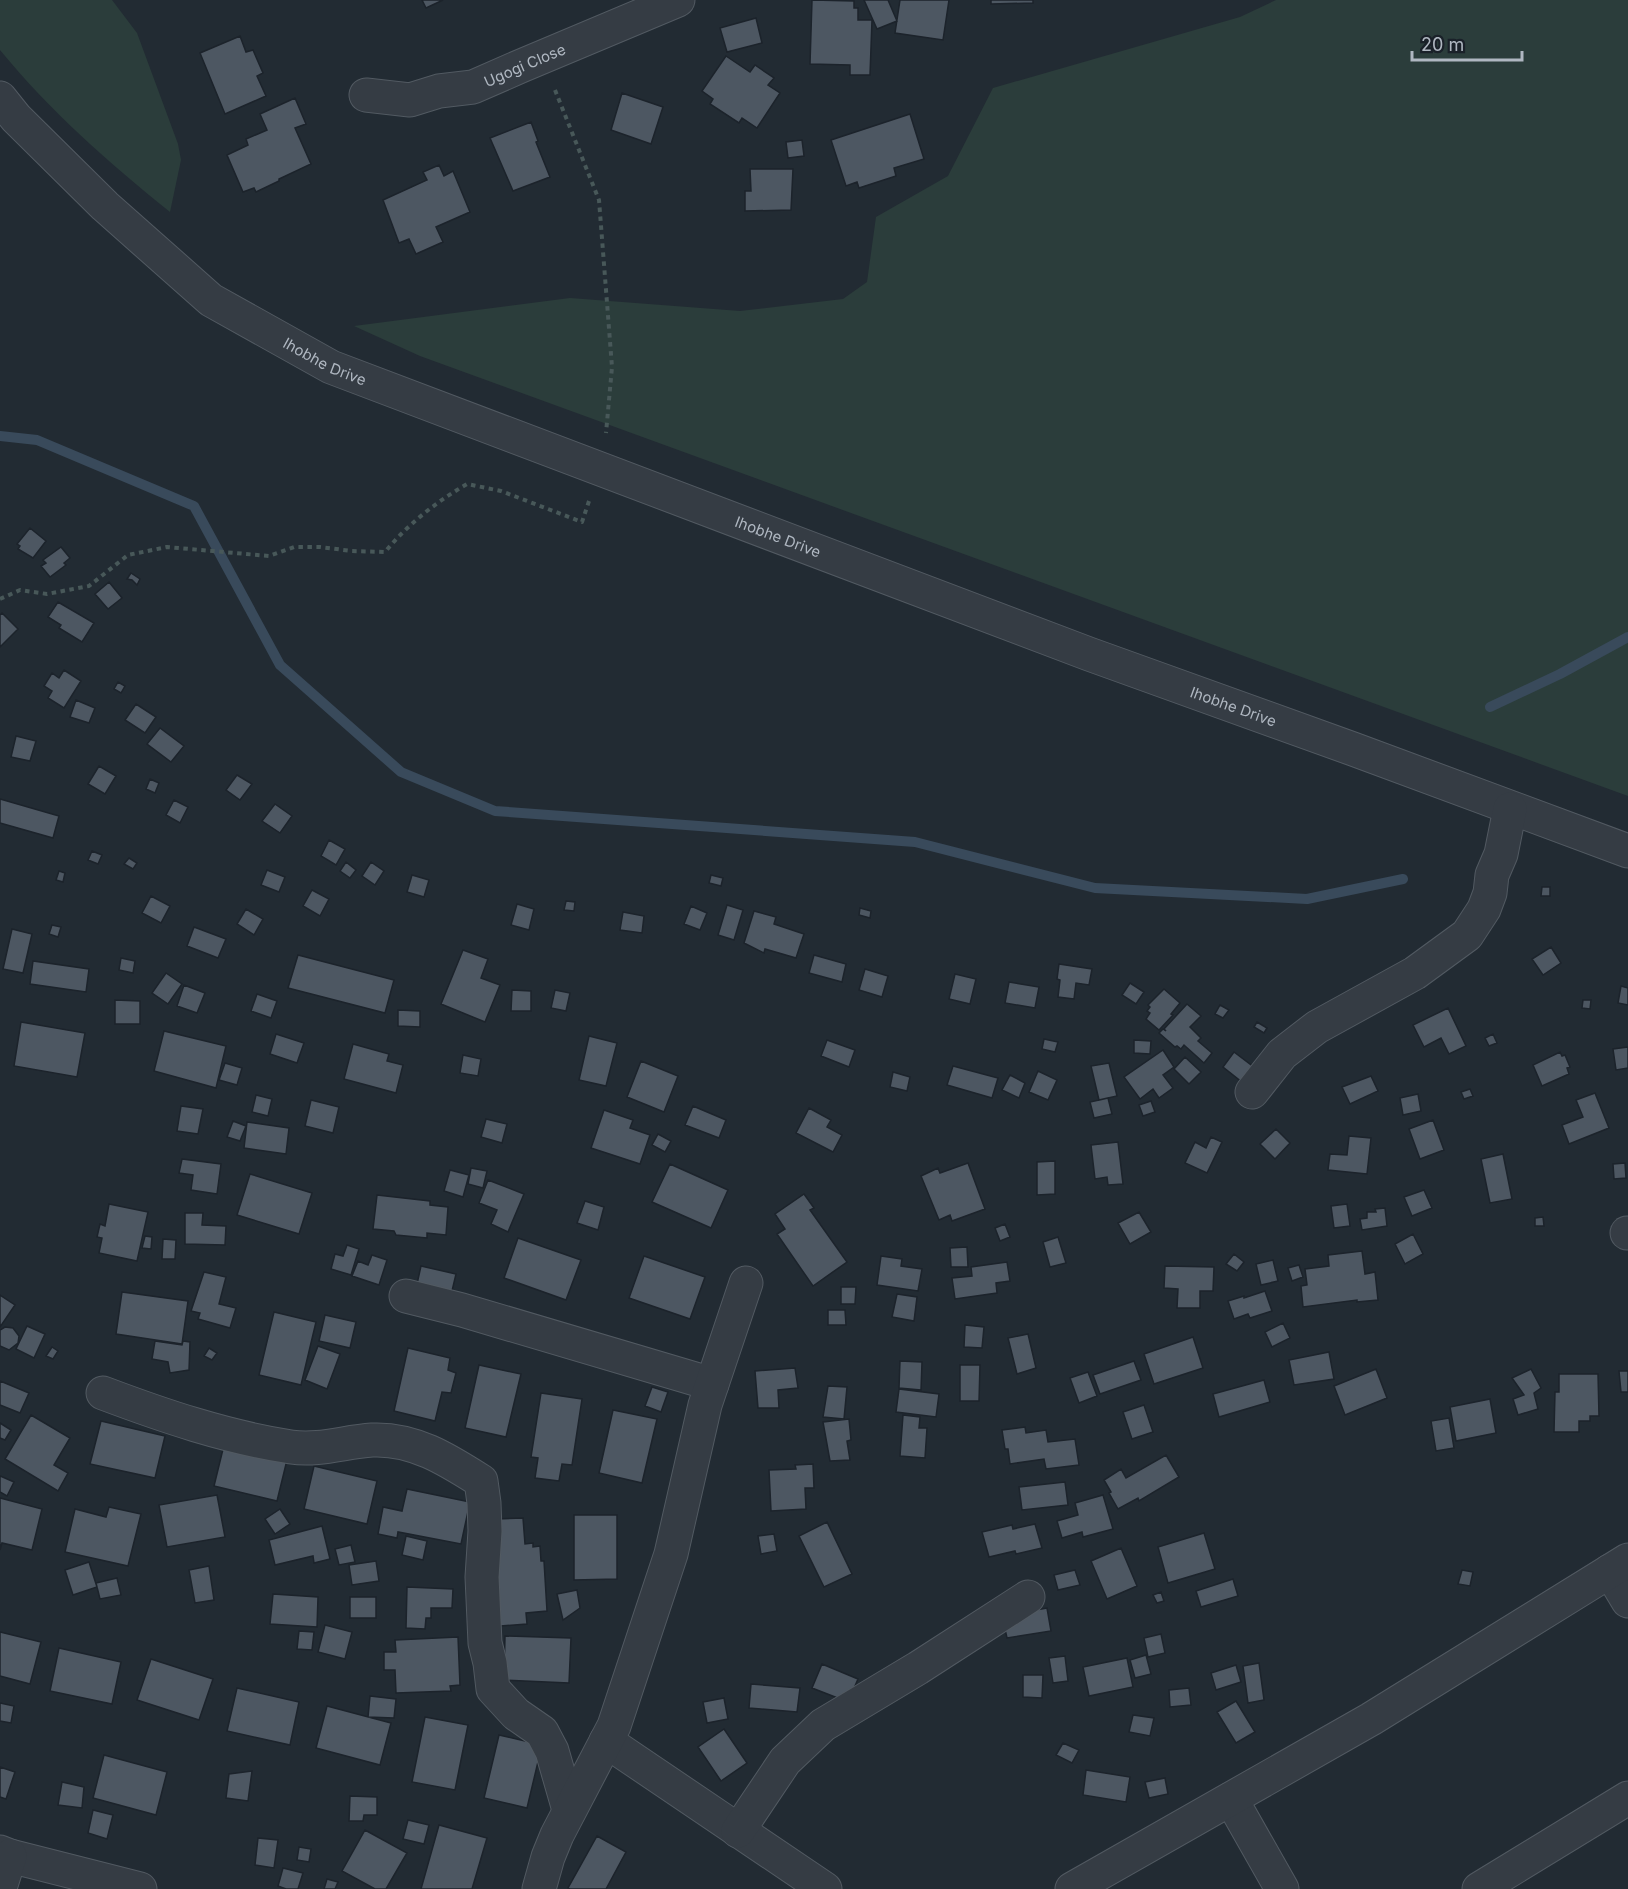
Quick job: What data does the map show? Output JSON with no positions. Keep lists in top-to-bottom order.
{
  "streets": {
    "street": ["Ugogi Close", "Ihobhe Drive"]
  },
  "scale_bar": "20 m"
}
